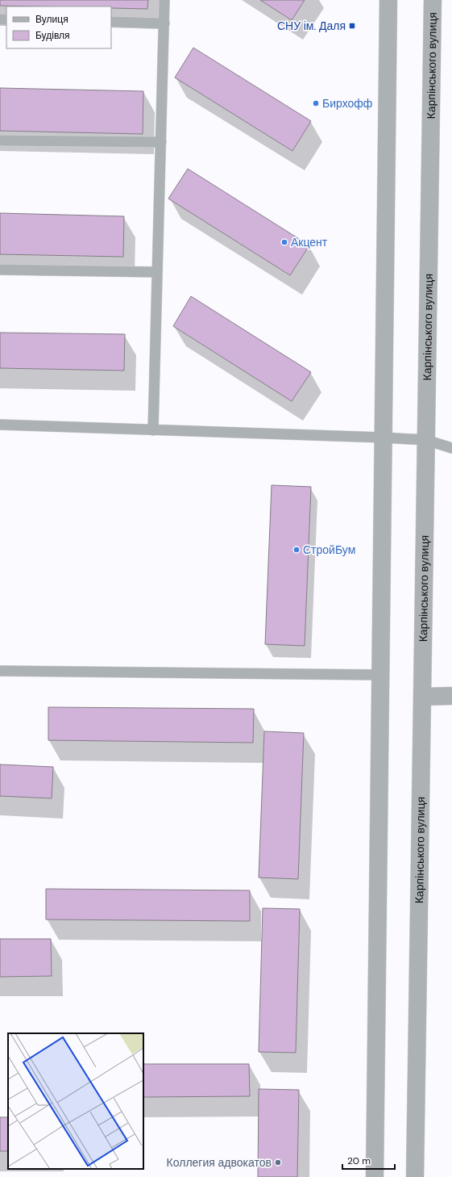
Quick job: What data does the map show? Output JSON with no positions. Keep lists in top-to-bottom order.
{
  "streets": {
    "street": ["Карпінського вулиця"]
  },
  "places": {
    "transit": ["СНУ ім. Даля"],
    "other": [
      "Бирхофф",
      "Акцент",
      "СтройБум",
      "Коллегия адвокатов"
    ]
  },
  "legend": ["Вулиця", "Будівля"],
  "scale_bar": "20 m"
}
